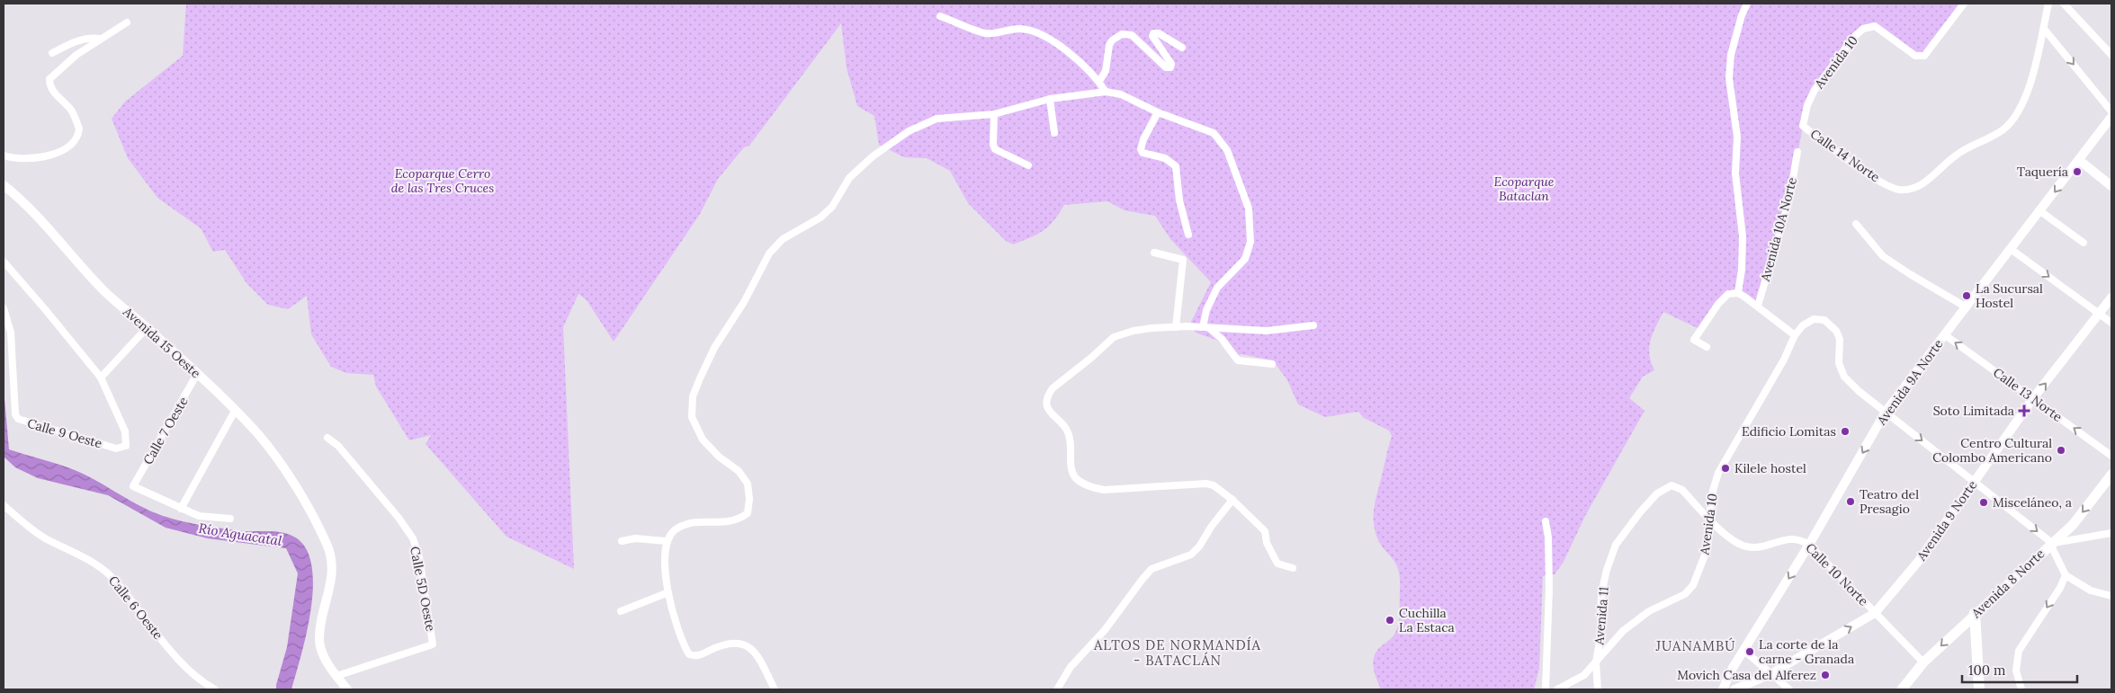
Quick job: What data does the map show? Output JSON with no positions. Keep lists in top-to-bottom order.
{
  "streets": {
    "main road": ["Avenida 8 Norte"],
    "street": [
      "Avenida 10",
      "Calle 14 Norte",
      "Avenida 10A Norte",
      "Avenida 15 Oeste",
      "Avenida 9A Norte",
      "Calle 13 Norte",
      "Calle 7 Oeste",
      "Calle 9 Oeste",
      "Avenida 9 Norte",
      "Calle 10 Norte",
      "Calle 5D Oeste",
      "Calle 6 Oeste",
      "Avenida 11"
    ]
  },
  "crossings": [
    ["Avenida 10", "Calle 14 Norte"],
    ["Avenida 10", "Calle 10 Norte"],
    ["Avenida 10", "Avenida 11"],
    ["Avenida 15 Oeste", "Calle 7 Oeste"],
    ["Avenida 15 Oeste", "Calle 5D Oeste"],
    ["Avenida 9A Norte", "Calle 13 Norte"],
    ["Avenida 9A Norte", "Calle 10 Norte"],
    ["Calle 13 Norte", "Avenida 9 Norte"],
    ["Avenida 9 Norte", "Calle 10 Norte"],
    ["Calle 10 Norte", "Avenida 8 Norte"],
    ["Calle 10 Norte", "Avenida 11"]
  ],
  "one_way": [
    "Avenida 9A Norte",
    "Calle 13 Norte",
    "Avenida 9 Norte",
    "Avenida 8 Norte"
  ],
  "districts": ["ALTOS DE NORMANDÍA - BATACLÁN", "JUANAMBÚ"],
  "water": ["Río Aguacatal"],
  "parks": ["Ecoparque Cerro de las Tres Cruces", "Ecoparque Bataclan"],
  "places": {
    "other": [
      "Taquería",
      "La Sucursal Hostel",
      "Edificio Lomitas",
      "Centro Cultural Colombo Americano",
      "Kilele hostel",
      "Teatro del Presagio",
      "Misceláneo, a",
      "Cuchilla La Estaca",
      "La corte de la carne - Granada",
      "Movich Casa del Alferez"
    ],
    "health": ["Soto Limitada"]
  },
  "scale_bar": "100 m"
}
